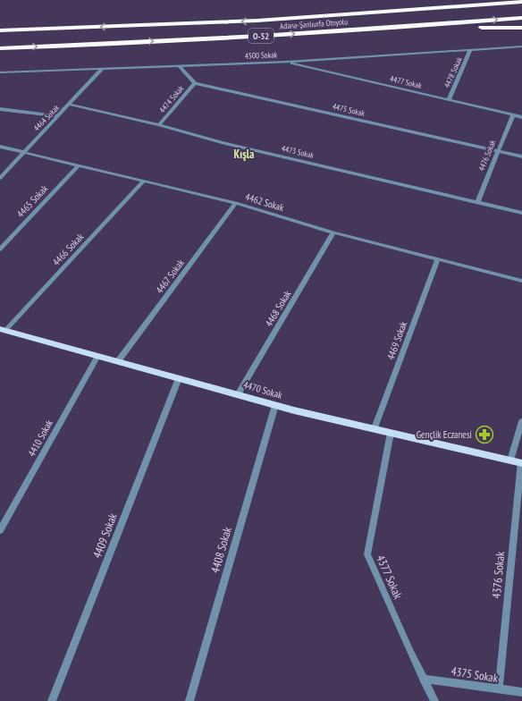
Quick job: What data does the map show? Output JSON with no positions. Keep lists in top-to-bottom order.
{
  "streets": {
    "highway": ["Adana-Şanlıurfa Otoyolu", "O-52"],
    "main road": ["4470 Sokak"],
    "street": [
      "4500 Sokak",
      "4478 Sokak",
      "4477 Sokak",
      "4474 Sokak",
      "4475 Sokak",
      "4464 Sokak",
      "4473 Sokak",
      "4476 Sokak",
      "4465 Sokak",
      "4462 Sokak",
      "4466 Sokak",
      "4467 Sokak",
      "4468 Sokak",
      "4469 Sokak",
      "4410 Sokak",
      "4409 Sokak",
      "4408 Sokak",
      "4376 Sokak",
      "4377 Sokak",
      "4375 Sokak"
    ]
  },
  "crossings": [
    ["4500 Sokak", "4478 Sokak"],
    ["4500 Sokak", "4477 Sokak"],
    ["4500 Sokak", "4464 Sokak"],
    ["4478 Sokak", "4477 Sokak"],
    ["4477 Sokak", "4476 Sokak"],
    ["4474 Sokak", "4475 Sokak"],
    ["4474 Sokak", "4473 Sokak"],
    ["4475 Sokak", "4476 Sokak"],
    ["4464 Sokak", "4473 Sokak"],
    ["4464 Sokak", "4462 Sokak"],
    ["4473 Sokak", "4476 Sokak"],
    ["4465 Sokak", "4462 Sokak"],
    ["4462 Sokak", "4466 Sokak"],
    ["4462 Sokak", "4467 Sokak"],
    ["4462 Sokak", "4468 Sokak"],
    ["4462 Sokak", "4469 Sokak"],
    ["4466 Sokak", "4470 Sokak"],
    ["4467 Sokak", "4470 Sokak"],
    ["4468 Sokak", "4470 Sokak"],
    ["4469 Sokak", "4470 Sokak"],
    ["4470 Sokak", "4410 Sokak"],
    ["4470 Sokak", "4409 Sokak"],
    ["4470 Sokak", "4408 Sokak"],
    ["4470 Sokak", "4376 Sokak"],
    ["4470 Sokak", "4377 Sokak"],
    ["4376 Sokak", "4375 Sokak"],
    ["4377 Sokak", "4375 Sokak"]
  ],
  "districts": ["Kışla"],
  "places": {
    "pharmacy": ["Gençlik Eczanesi"]
  }
}
